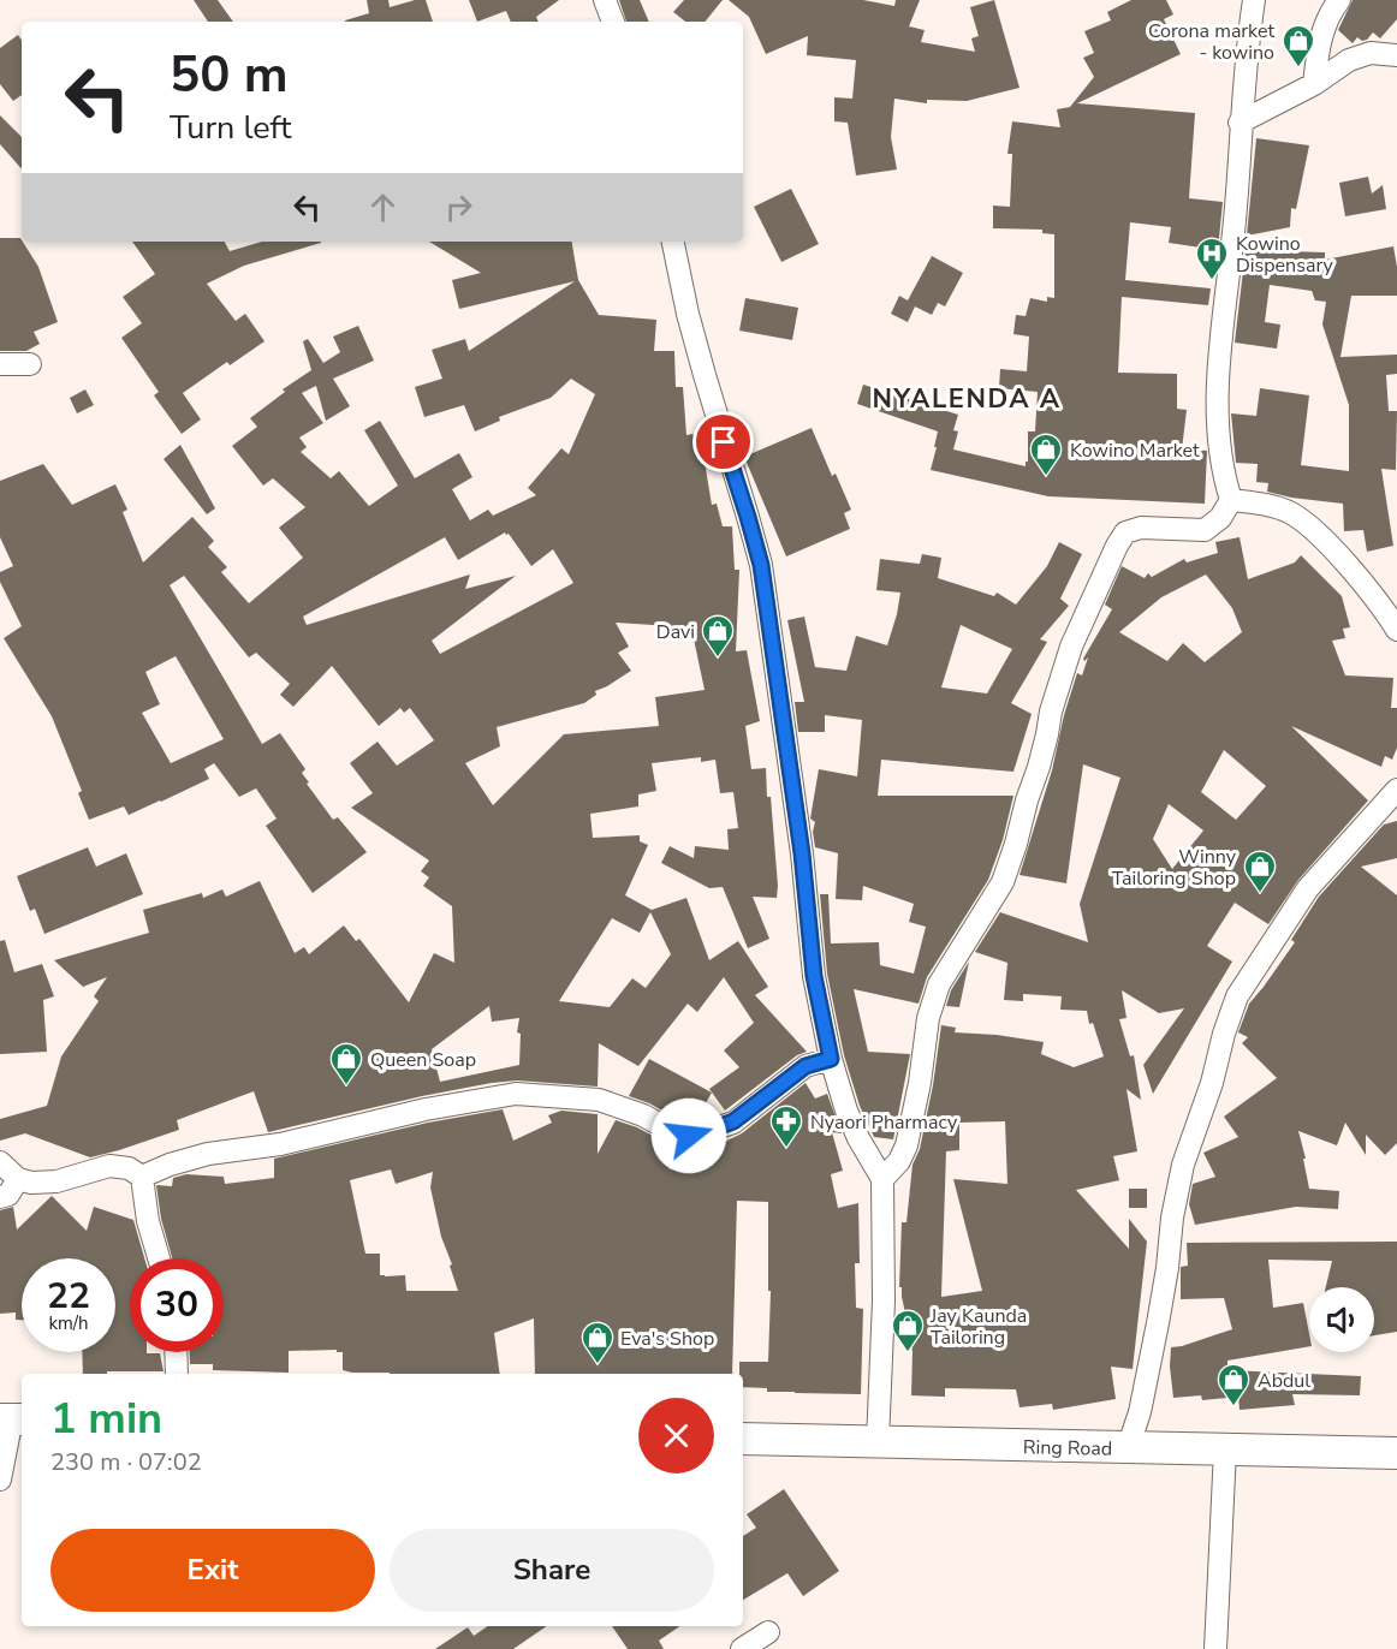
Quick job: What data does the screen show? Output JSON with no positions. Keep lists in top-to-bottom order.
{
  "streets": {
    "main road": ["Ring Road"]
  },
  "districts": ["NYALENDA A"],
  "places": {
    "shop": [
      "Corona market - kowino",
      "Kowino Market",
      "Davi",
      "Winny Tailoring Shop",
      "Queen Soap",
      "Jay Kaunda Tailoring",
      "Eva's Shop",
      "Abdul"
    ],
    "hospital": ["Kowino Dispensary"],
    "pharmacy": ["Nyaori Pharmacy"]
  },
  "page": {
    "turn": ["50 m", "Turn left"],
    "speed": "22 km/h",
    "limit": "30",
    "heading": ["1 min", "230 m · 07:02"],
    "buttons": ["Exit", "Share"]
  }
}
